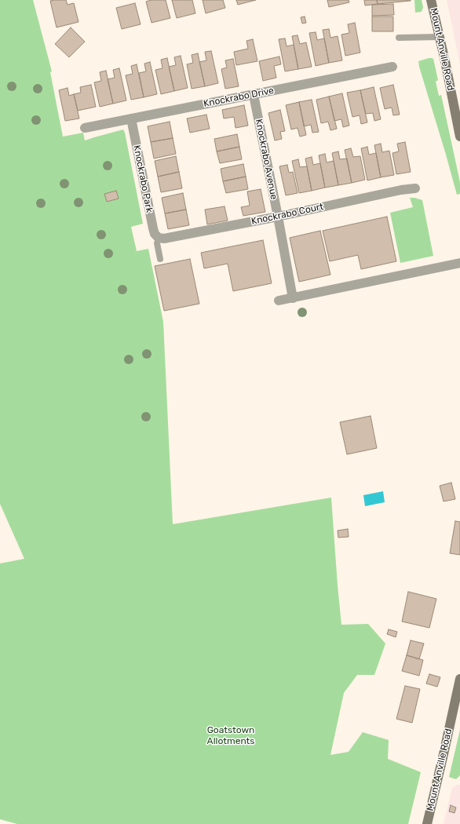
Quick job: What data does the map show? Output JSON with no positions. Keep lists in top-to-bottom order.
{
  "streets": {
    "main road": ["Mount Anville Road"],
    "street": [
      "Knockrabo Drive",
      "Knockrabo Avenue",
      "Knockrabo Park",
      "Knockrabo Court"
    ]
  },
  "crossings": [
    ["Knockrabo Drive", "Knockrabo Avenue"],
    ["Knockrabo Drive", "Knockrabo Park"],
    ["Knockrabo Avenue", "Knockrabo Court"],
    ["Knockrabo Park", "Knockrabo Court"]
  ],
  "parks": ["Goatstown Allotments"]
}
